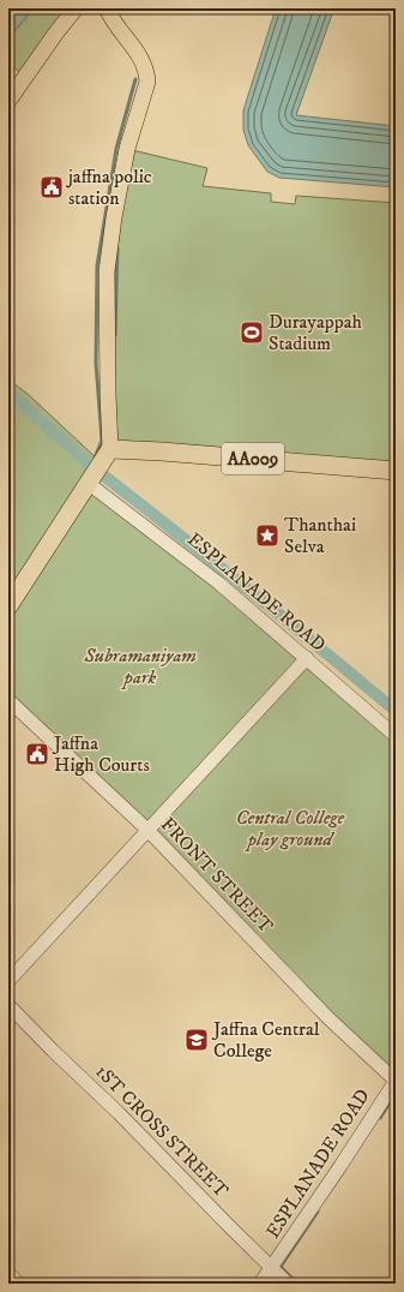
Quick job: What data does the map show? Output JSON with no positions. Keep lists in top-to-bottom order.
{
  "streets": {
    "highway": ["AA009"],
    "street": ["ESPLANADE ROAD", "FRONT STREET", "1ST CROSS STREET"]
  },
  "crossings": [
    ["ESPLANADE ROAD", "FRONT STREET"],
    ["ESPLANADE ROAD", "1ST CROSS STREET"]
  ],
  "parks": ["Subramaniyam park", "Central College play ground"],
  "places": {
    "public building": ["jaffna polic station", "Jaffna High Courts"],
    "sports": ["Durayappah Stadium"],
    "place": ["Thanthai Selva"],
    "school or university": ["Jaffna Central College"]
  }
}
